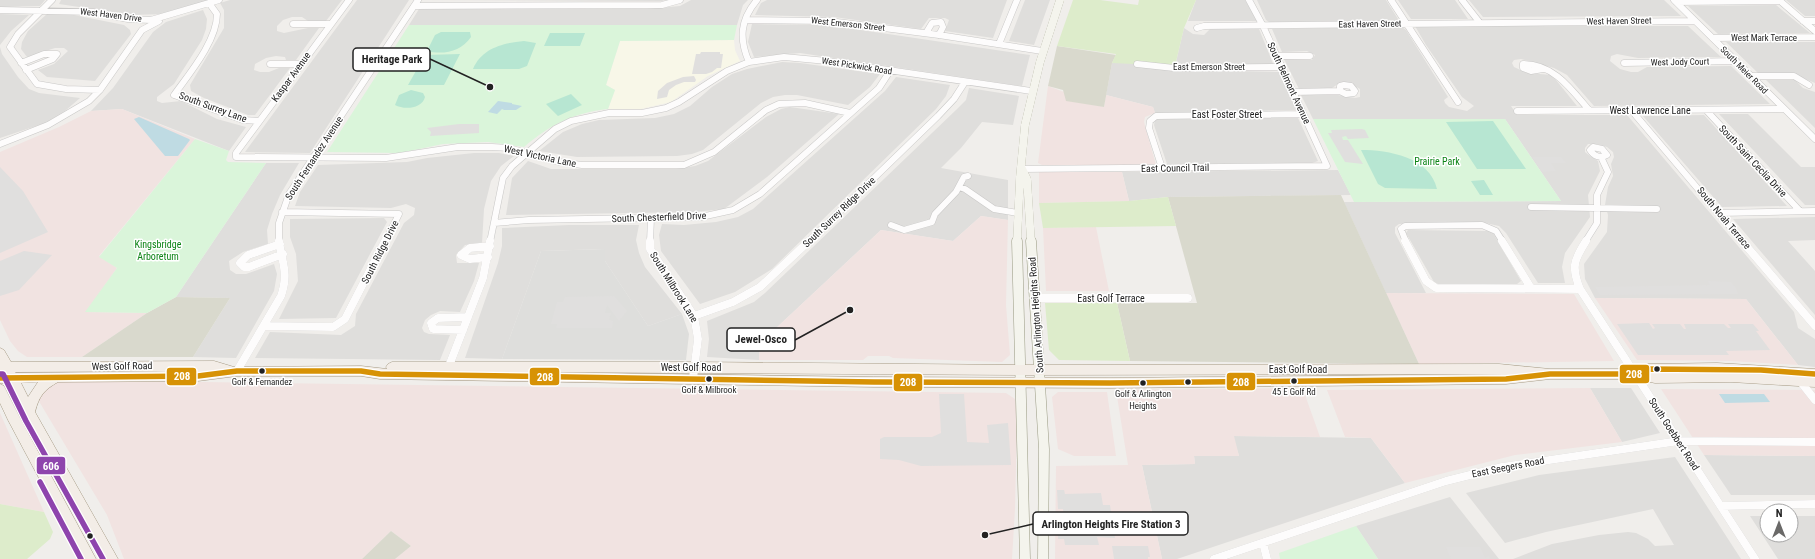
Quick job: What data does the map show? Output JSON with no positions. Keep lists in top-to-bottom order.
{
  "streets": {
    "main road": ["South Arlington Heights Road", "West Golf Road", "East Golf Road"],
    "street": [
      "West Haven Drive",
      "West Haven Street",
      "West Emerson Street",
      "East Haven Street",
      "West Mark Terrace",
      "West Jody Court",
      "West Pickwick Road",
      "East Emerson Street",
      "South Meier Road",
      "Kaspar Avenue",
      "South Belmont Avenue",
      "South Surrey Lane",
      "West Lawrence Lane",
      "East Foster Street",
      "West Victoria Lane",
      "South Fernandez Avenue",
      "South Saint Ceclia Drive",
      "East Council Trail",
      "South Surrey Ridge Drive",
      "South Chesterfield Drive",
      "South Noah Terrace",
      "South Ridge Drive",
      "South Milbrook Lane",
      "East Golf Terrace",
      "South Goebbert Road",
      "East Seegers Road"
    ]
  },
  "crossings": [
    ["West Haven Drive", "South Surrey Lane"],
    ["West Haven Street", "East Haven Street"],
    ["West Haven Street", "South Meier Road"],
    ["East Haven Street", "South Belmont Avenue"],
    ["West Mark Terrace", "South Meier Road"],
    ["West Jody Court", "South Meier Road"],
    ["West Pickwick Road", "West Victoria Lane"],
    ["West Pickwick Road", "South Surrey Ridge Drive"],
    ["West Pickwick Road", "South Chesterfield Drive"],
    ["West Pickwick Road", "South Arlington Heights Road"],
    ["West Pickwick Road", "West Golf Road"],
    ["East Emerson Street", "South Belmont Avenue"],
    ["South Meier Road", "West Lawrence Lane"],
    ["Kaspar Avenue", "South Surrey Lane"],
    ["Kaspar Avenue", "West Victoria Lane"],
    ["South Belmont Avenue", "East Foster Street"],
    ["South Belmont Avenue", "East Council Trail"],
    ["West Lawrence Lane", "South Saint Ceclia Drive"],
    ["West Lawrence Lane", "South Noah Terrace"],
    ["East Foster Street", "East Council Trail"],
    ["West Victoria Lane", "South Fernandez Avenue"],
    ["West Victoria Lane", "South Chesterfield Drive"],
    ["South Fernandez Avenue", "South Ridge Drive"],
    ["South Fernandez Avenue", "West Golf Road"],
    ["East Council Trail", "South Arlington Heights Road"],
    ["South Surrey Ridge Drive", "South Milbrook Lane"],
    ["South Chesterfield Drive", "South Milbrook Lane"],
    ["South Milbrook Lane", "West Golf Road"],
    ["East Golf Terrace", "South Arlington Heights Road"],
    ["South Arlington Heights Road", "West Golf Road"],
    ["South Arlington Heights Road", "East Golf Road"],
    ["West Golf Road", "East Golf Road"],
    ["East Golf Road", "South Goebbert Road"],
    ["South Goebbert Road", "East Seegers Road"]
  ],
  "parks": ["Prairie Park", "Kingsbridge Arboretum"],
  "places": [
    "Heritage Park",
    "Jewel-Osco",
    "Golf & Fernandez",
    "Golf & Milbrook",
    "45 E Golf Rd",
    "Golf & Arlington Heights",
    "Arlington Heights Fire Station 3"
  ],
  "lines": ["transit line 208", "transit line 606"],
  "north": "top"
}
